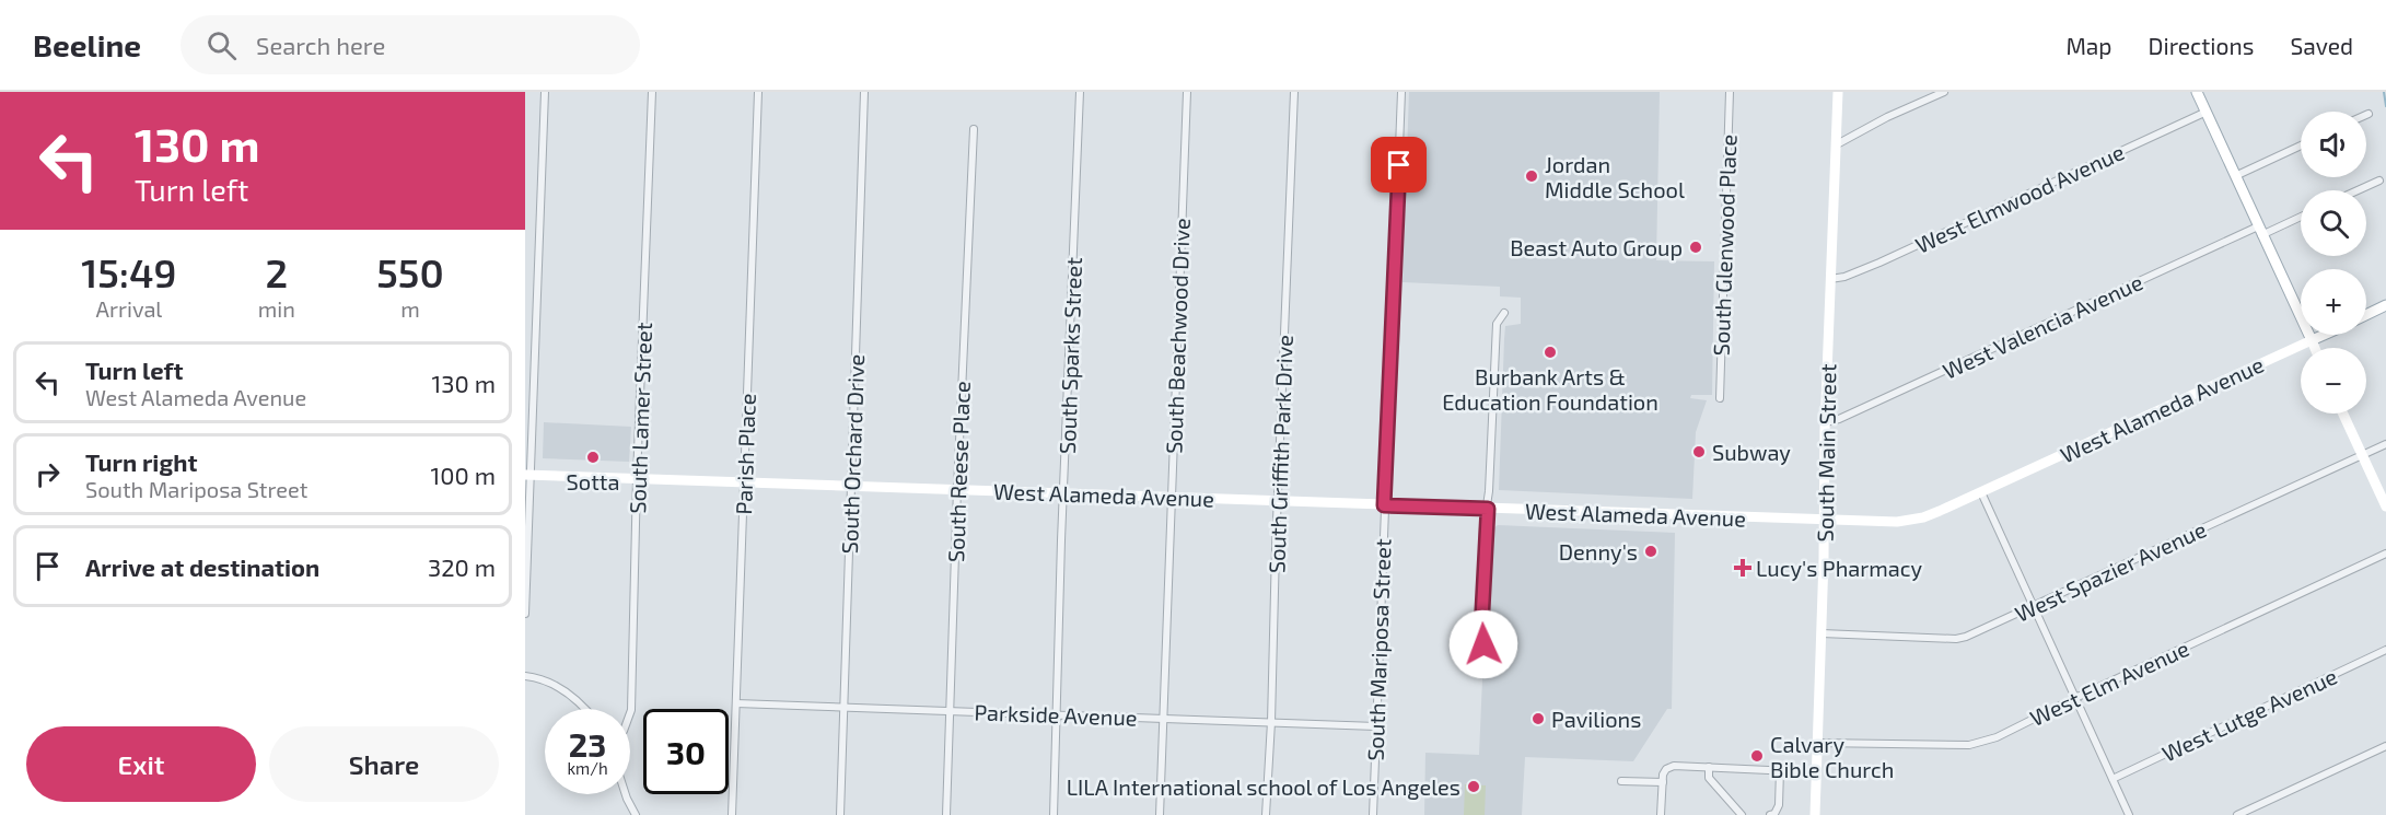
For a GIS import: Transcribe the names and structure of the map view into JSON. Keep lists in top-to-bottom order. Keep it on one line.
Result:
{"streets":{"main road":["West Alameda Avenue","South Main Street"],"street":["West Elmwood Avenue","South Glenwood Place","West Valencia Avenue","South Beachwood Drive","South Sparks Street","South Lamer Street","Parish Place","South Orchard Drive","South Griffith Park Drive","South Reese Place","West Spazier Avenue","South Mariposa Street","West Elm Avenue","Parkside Avenue","West Lutge Avenue"]},"crossings":[["West Elmwood Avenue","South Main Street"],["West Valencia Avenue","South Main Street"],["South Beachwood Drive","West Alameda Avenue"],["South Beachwood Drive","Parkside Avenue"],["South Sparks Street","West Alameda Avenue"],["South Sparks Street","Parkside Avenue"],["West Alameda Avenue","South Lamer Street"],["West Alameda Avenue","South Main Street"],["West Alameda Avenue","Parish Place"],["West Alameda Avenue","South Orchard Drive"],["West Alameda Avenue","South Griffith Park Drive"],["West Alameda Avenue","South Reese Place"],["West Alameda Avenue","South Mariposa Street"],["South Main Street","West Spazier Avenue"],["South Main Street","West Elm Avenue"],["Parish Place","Parkside Avenue"],["South Orchard Drive","Parkside Avenue"],["South Griffith Park Drive","Parkside Avenue"],["South Reese Place","Parkside Avenue"],["South Mariposa Street","Parkside Avenue"]],"places":{"other":["Jordan Middle School","Beast Auto Group","Burbank Arts & Education Foundation","Subway","Sotta","Denny's","Pavilions","Calvary Bible Church","LILA International school of Los Angeles"],"health":["Lucy's Pharmacy"]},"page":{"header":"Beeline","search":"Search here","nav":["Map","Directions","Saved"],"turn":["130 m","Turn left"],"map_buttons":["+","−"],"eta":["15:49","Arrival","2","min","550","m"],"list":[{"name":"Turn left","note":"West Alameda Avenue","value":"130 m"},{"name":"Turn right","note":"South Mariposa Street","value":"100 m"},{"name":"Arrive at destination","value":"320 m"}],"speed":"23 km/h","limit":"30","buttons":["Exit","Share"]}}
